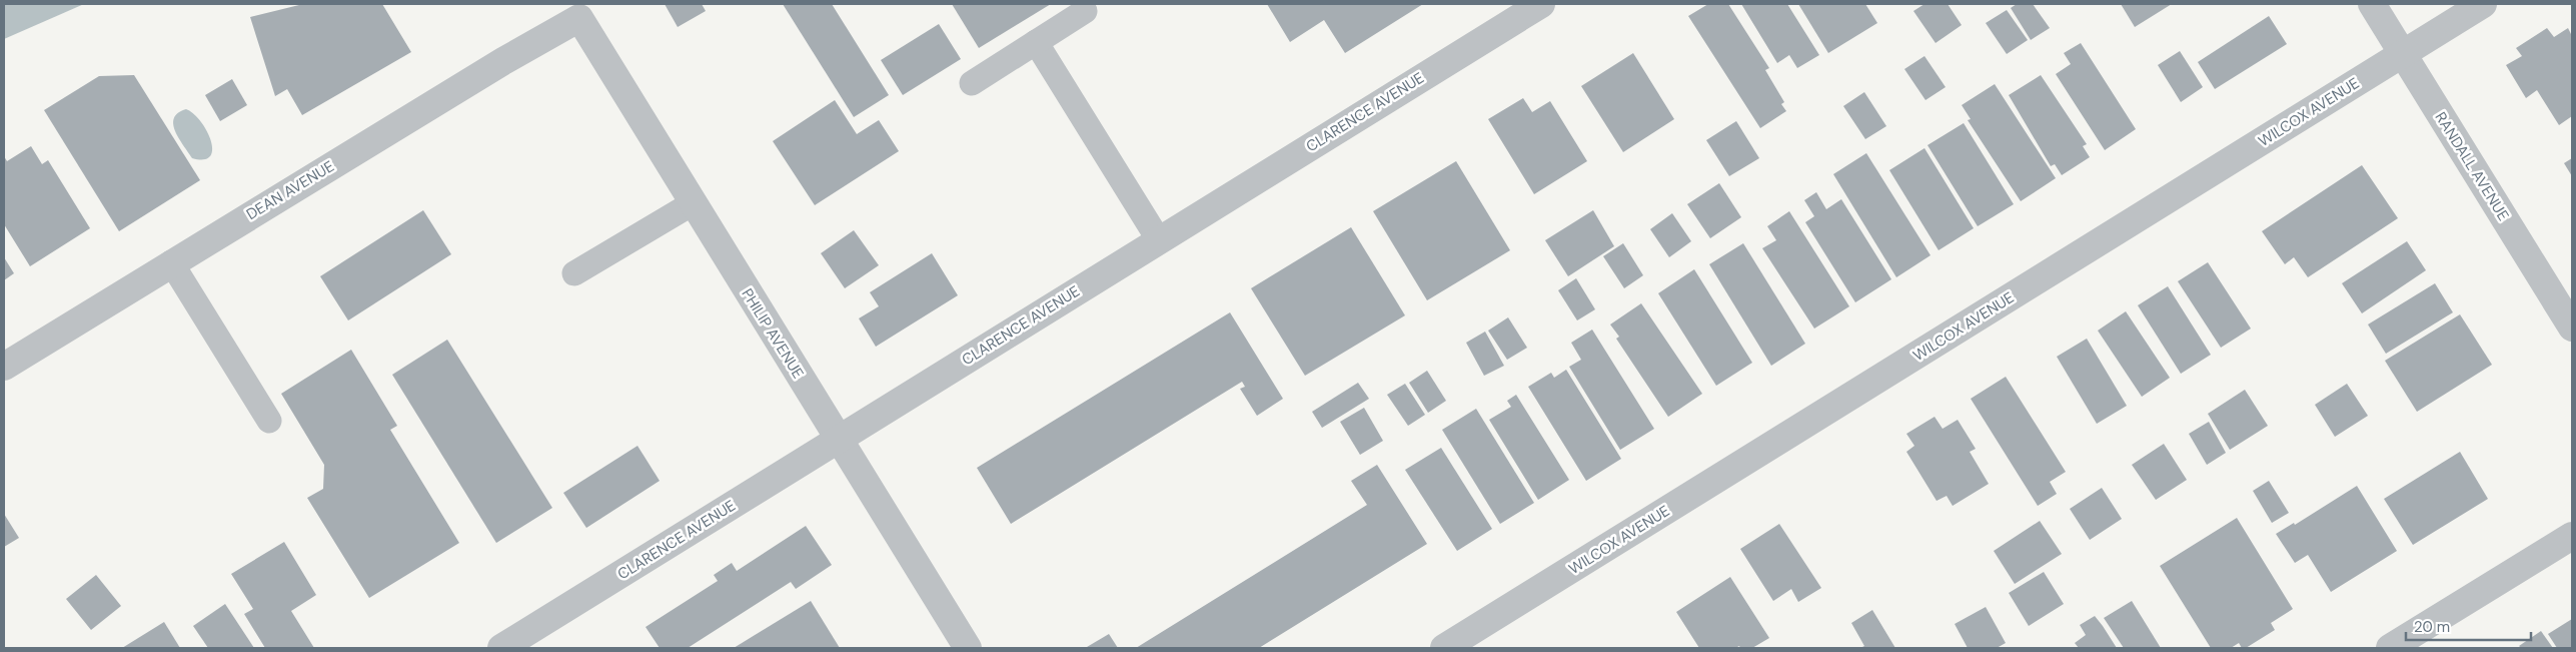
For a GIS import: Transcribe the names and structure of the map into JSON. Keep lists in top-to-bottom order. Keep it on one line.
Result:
{"streets":{"street":["CLARENCE AVENUE","WILCOX AVENUE","RANDALL AVENUE","DEAN AVENUE","PHILIP AVENUE"]},"crossings":[["CLARENCE AVENUE","PHILIP AVENUE"],["WILCOX AVENUE","RANDALL AVENUE"],["DEAN AVENUE","PHILIP AVENUE"]],"scale_bar":"20 m"}
